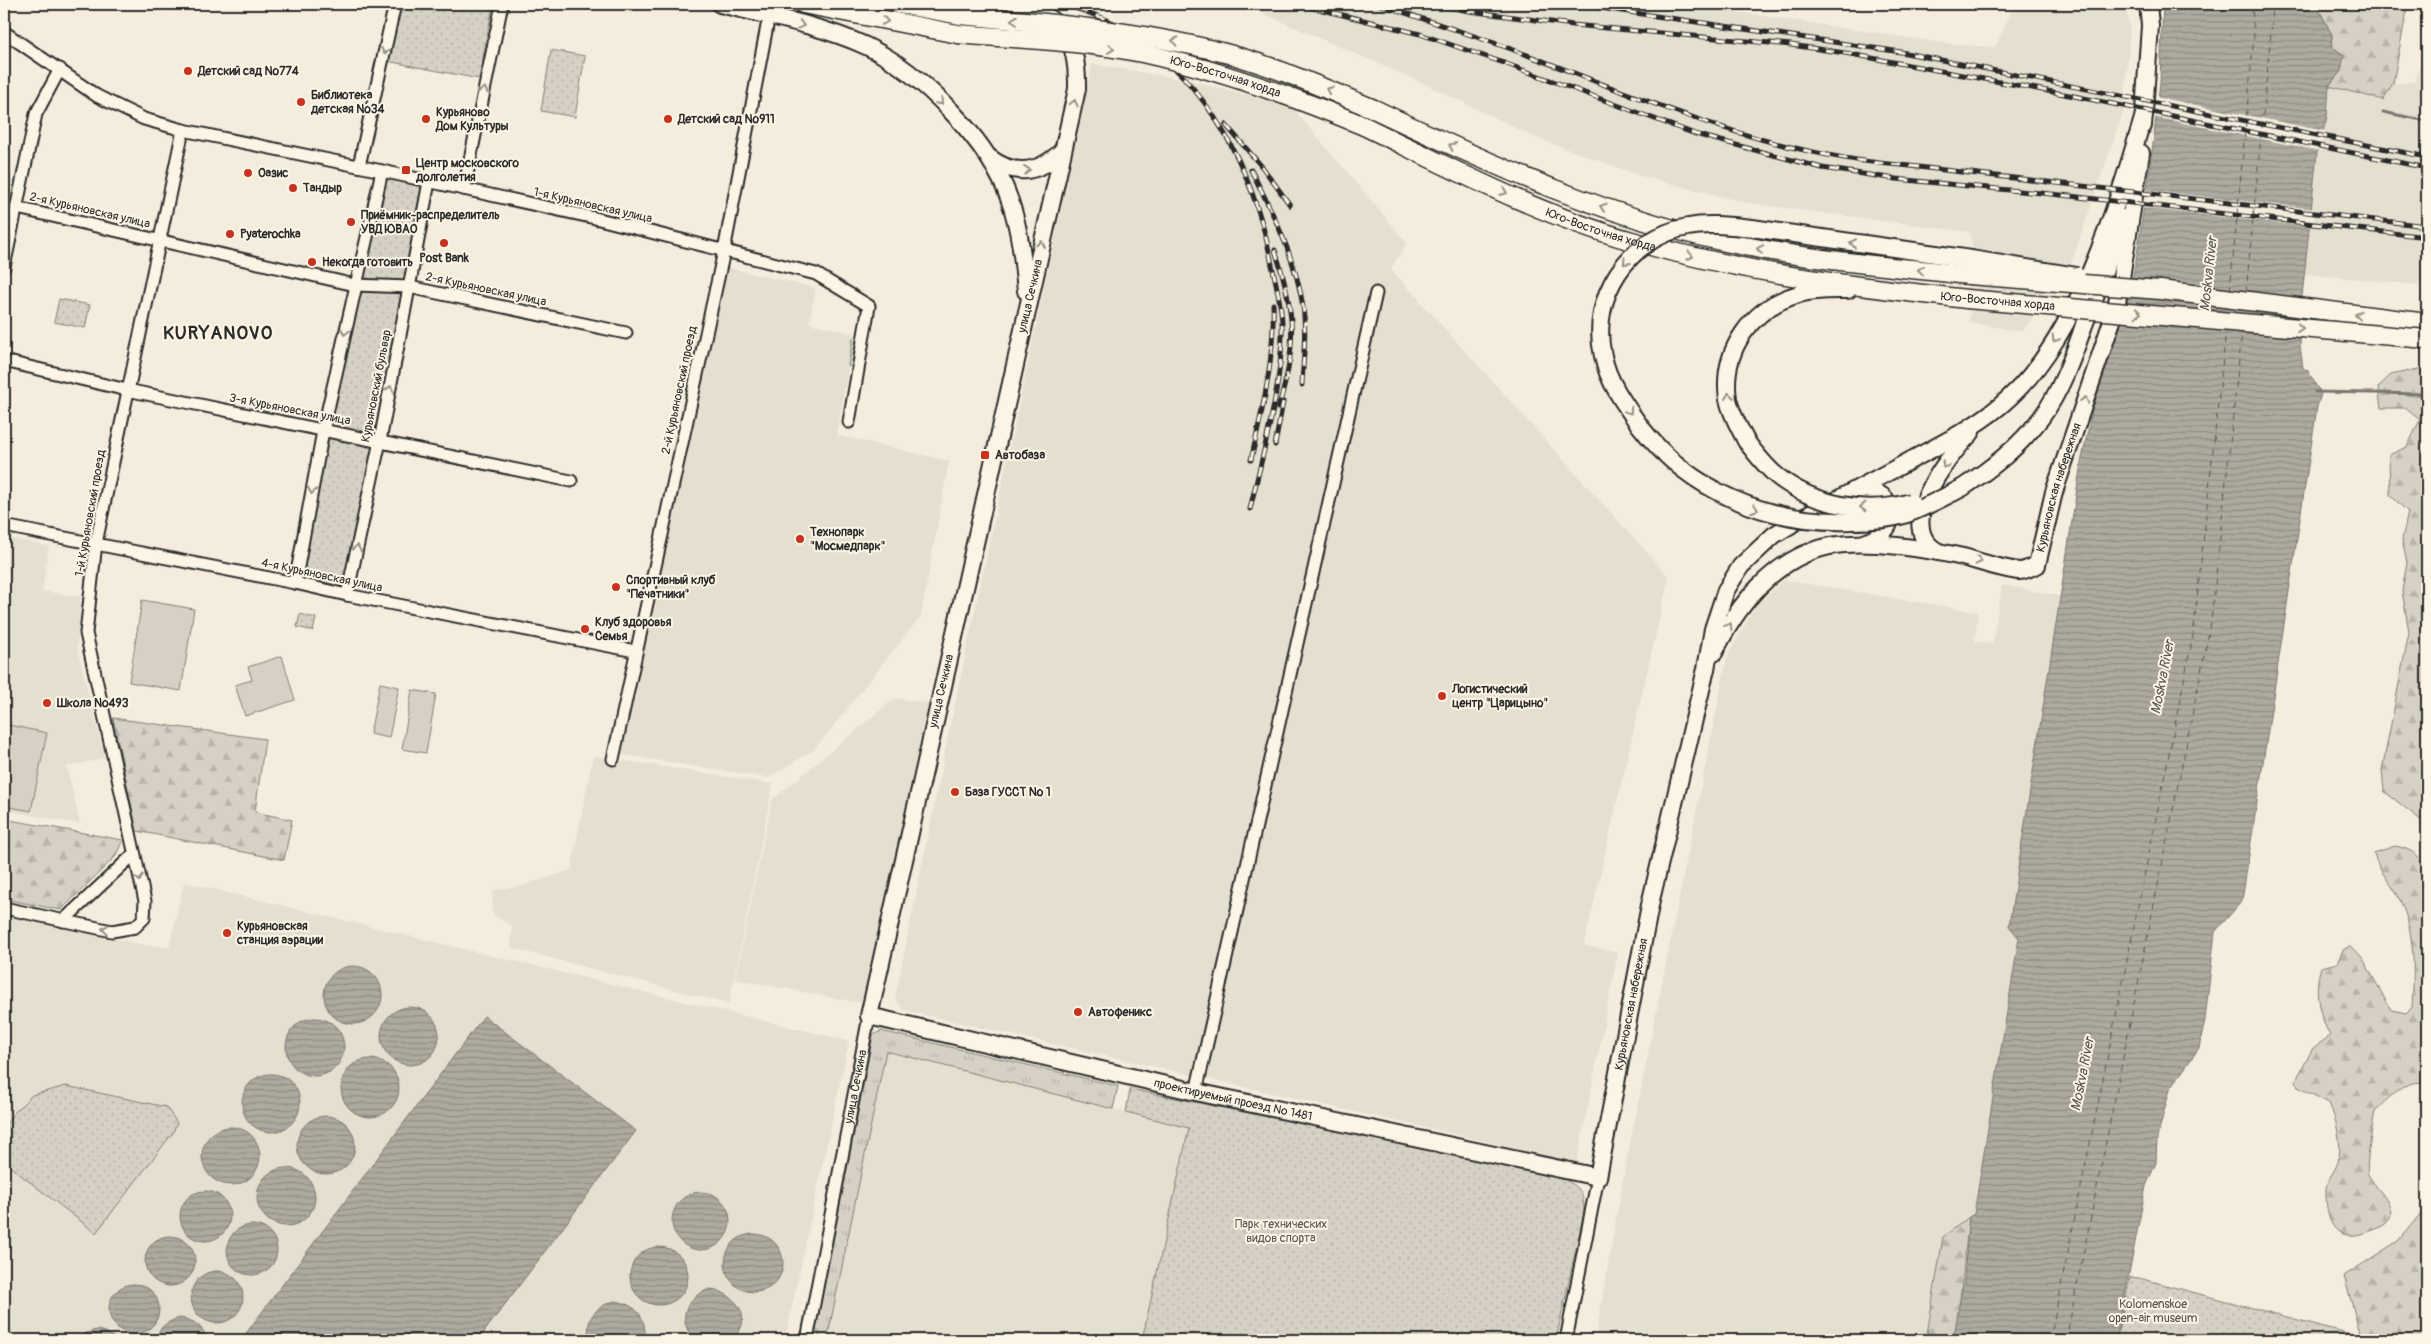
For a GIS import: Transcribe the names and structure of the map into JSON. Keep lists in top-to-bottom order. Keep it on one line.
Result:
{"streets":{"main road":["Юго-Восточная хорда"],"street":["1-я Курьяновская улица","2-я Курьяновская улица","улица Сечкина","Курьяновский бульвар","2-й Курьяновский проезд","3-я Курьяновская улица","Курьяновская набережная","1-й Курьяновский проезд","4-я Курьяновская улица","проектируемый проезд № 1481"]},"crossings":[["1-я Курьяновская улица","Курьяновский бульвар"],["1-я Курьяновская улица","2-й Курьяновский проезд"],["1-я Курьяновская улица","1-й Курьяновский проезд"],["2-я Курьяновская улица","Курьяновский бульвар"],["2-я Курьяновская улица","1-й Курьяновский проезд"],["улица Сечкина","проектируемый проезд № 1481"],["Курьяновский бульвар","3-я Курьяновская улица"],["Курьяновский бульвар","4-я Курьяновская улица"],["2-й Курьяновский проезд","4-я Курьяновская улица"],["3-я Курьяновская улица","1-й Курьяновский проезд"],["Курьяновская набережная","проектируемый проезд № 1481"],["1-й Курьяновский проезд","4-я Курьяновская улица"]],"districts":["KURYANOVO"],"water":["Moskva River"],"parks":["Парк технических видов спорта","Kolomenskoe open-air museum"],"places":{"other":["Детский сад №774","Библиотека детская №34","Курьяново Дом Культуры","Детский сад №911","Оазис","Тандыр","Приёмник-распределитель УВД ЮВАО","Pyaterochka","Post Bank","Некогда готовить","Технопарк \"Мосмедпарк\"","Спортивный клуб \"Печатники\"","Клуб здоровья Семья","Логистический центр \"Царицыно\"","Школа №493","База ГУССТ № 1","Курьяновская станция аэрации","Автофеникс"],"transit":["Центр московского долголетия","Автобаза"]}}
